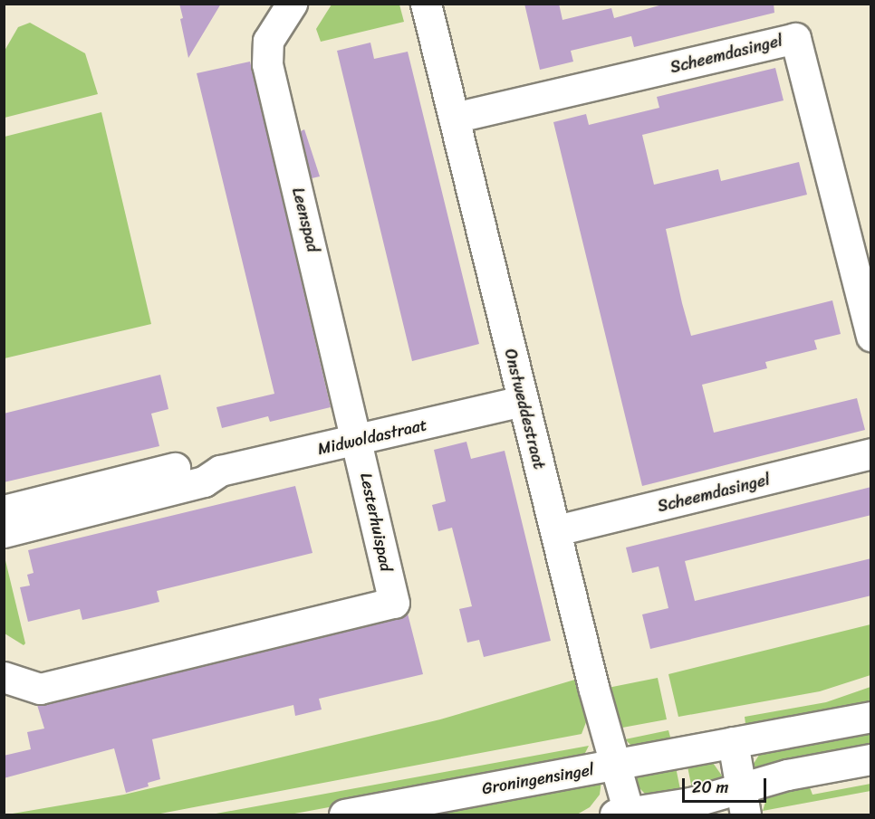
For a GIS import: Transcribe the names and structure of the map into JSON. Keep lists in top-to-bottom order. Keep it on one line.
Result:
{"streets":{"street":["Scheemdasingel","Leenspad","Onstweddestraat","Midwoldastraat","Lesterhuispad","Groningensingel"]},"crossings":[["Scheemdasingel","Onstweddestraat"],["Leenspad","Midwoldastraat"],["Leenspad","Lesterhuispad"],["Onstweddestraat","Midwoldastraat"],["Onstweddestraat","Groningensingel"],["Midwoldastraat","Lesterhuispad"]],"scale_bar":"20 m"}
